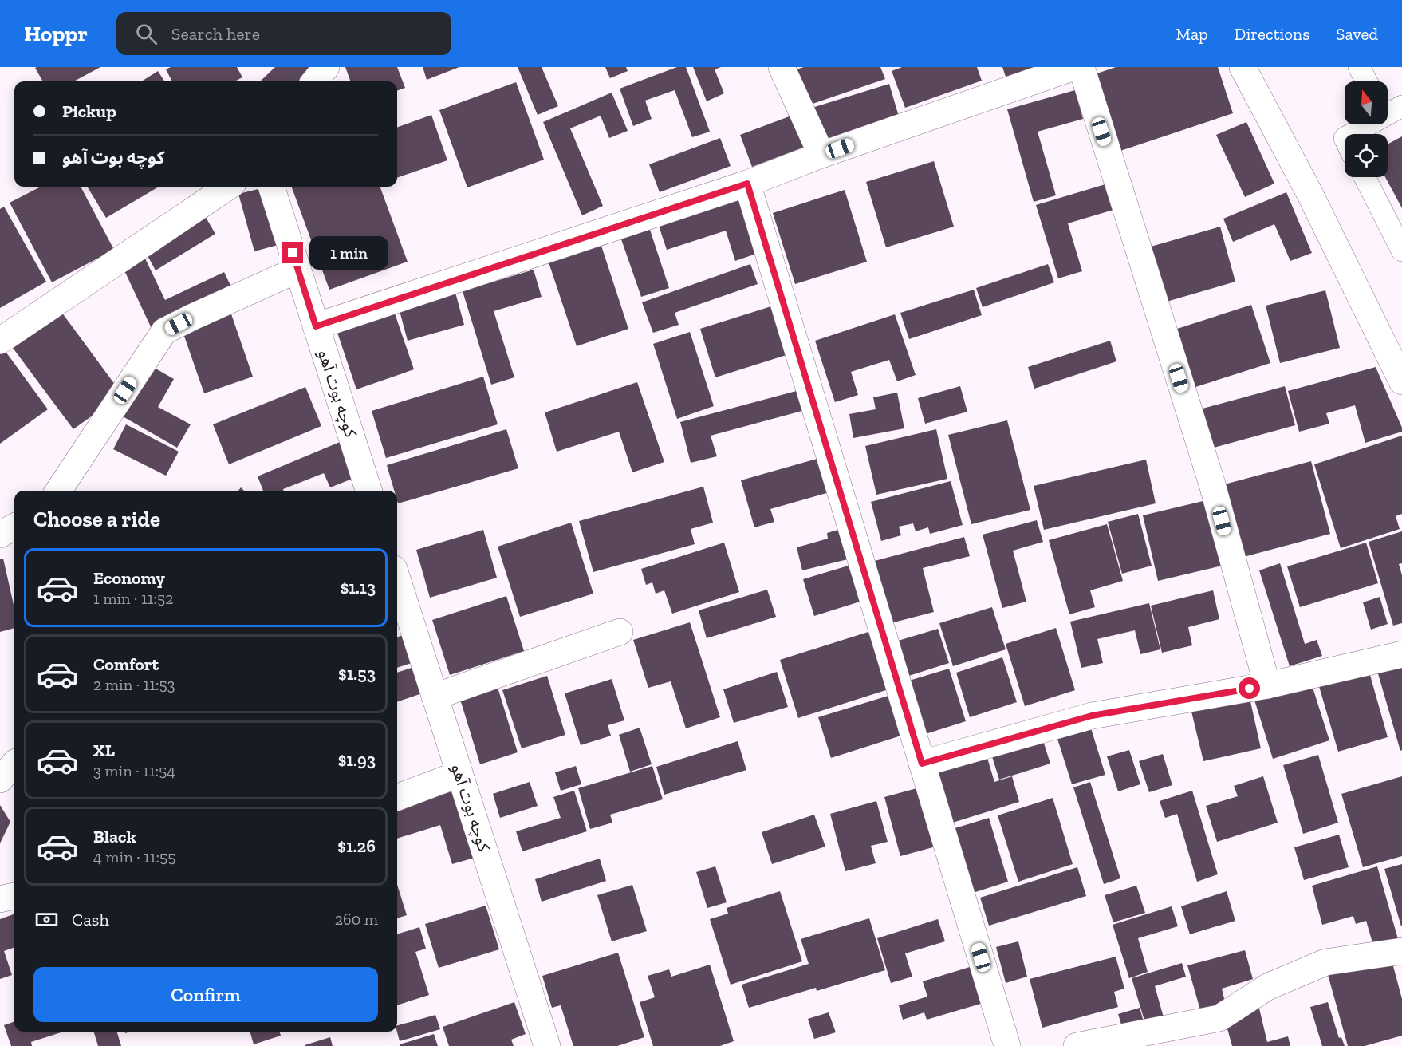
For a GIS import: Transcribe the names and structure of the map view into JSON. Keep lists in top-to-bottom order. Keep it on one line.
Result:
{"streets":{"street":["کوچه بوت آهو"]},"north":"top","page":{"header":"Hoppr","search":"Search here","nav":["Map","Directions","Saved"],"banner":["Pickup","کوچه بوت آهو"],"bubble":"1 min","heading":"Choose a ride","list":[{"name":"Economy","note":"1 min · 11:52","value":"$1.13"},{"name":"Comfort","note":"2 min · 11:53","value":"$1.53"},{"name":"XL","note":"3 min · 11:54","value":"$1.93"},{"name":"Black","note":"4 min · 11:55","value":"$1.26"}],"pay":["Cash","260 m"],"buttons":"Confirm"}}
